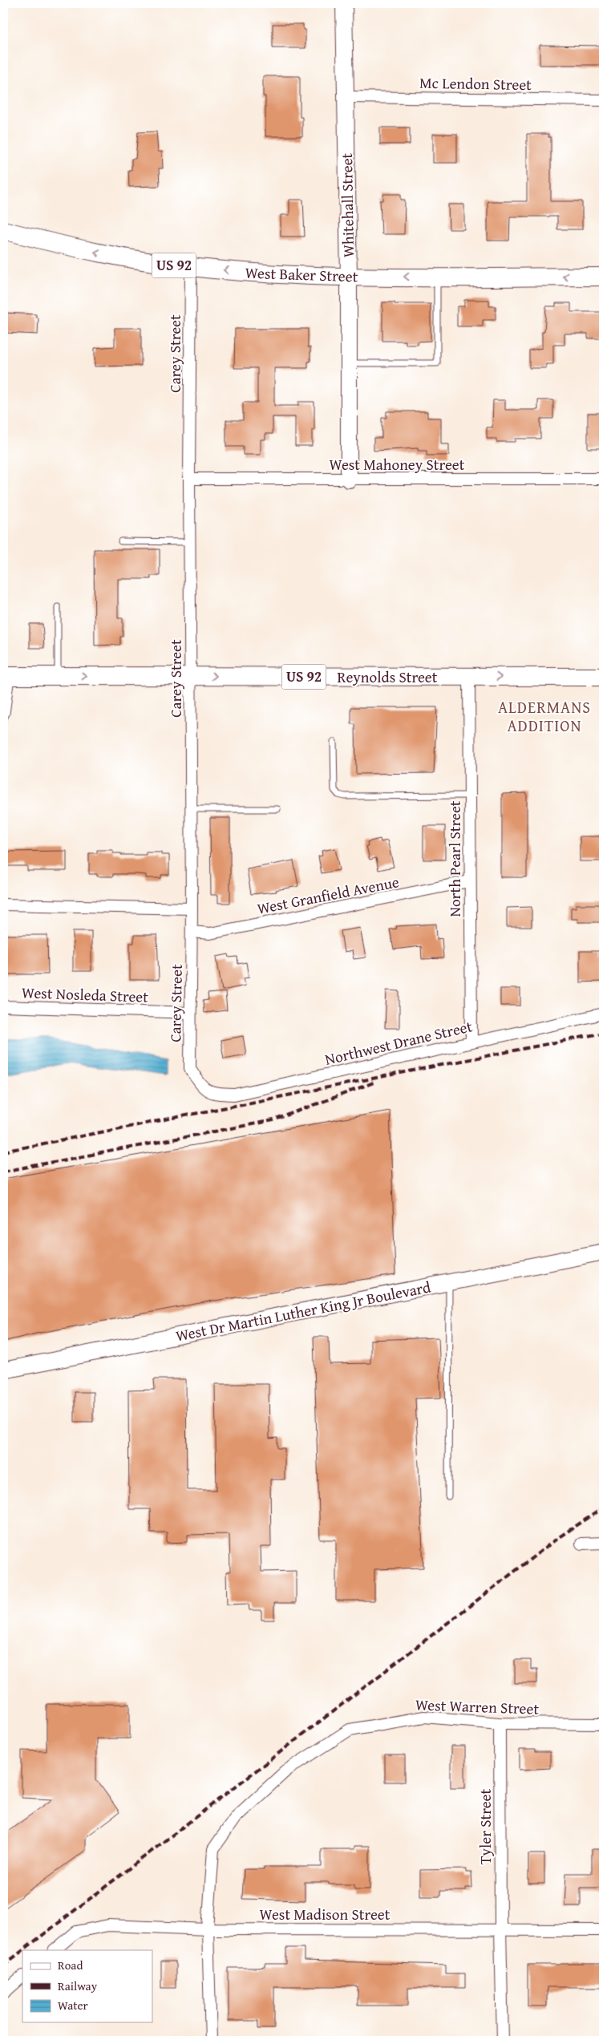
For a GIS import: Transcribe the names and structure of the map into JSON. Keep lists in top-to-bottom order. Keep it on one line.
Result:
{"streets":{"main road":["US 92","West Baker Street","Reynolds Street"],"street":["Mc Lendon Street","Whitehall Street","Carey Street","West Mahoney Street","North Pearl Street","West Granfield Avenue","West Nosleda Street","Northwest Drane Street","West Dr Martin Luther King Jr Boulevard","West Warren Street","Tyler Street","West Madison Street"]},"crossings":[["Mc Lendon Street","Whitehall Street"],["Whitehall Street","West Baker Street"],["Whitehall Street","West Mahoney Street"],["West Baker Street","Carey Street"],["Carey Street","West Mahoney Street"],["Carey Street","Reynolds Street"],["Carey Street","West Granfield Avenue"],["Carey Street","West Nosleda Street"],["Carey Street","Northwest Drane Street"],["Reynolds Street","North Pearl Street"],["North Pearl Street","West Granfield Avenue"],["North Pearl Street","Northwest Drane Street"],["West Warren Street","Tyler Street"],["West Warren Street","West Madison Street"],["Tyler Street","West Madison Street"]],"one_way":["West Baker Street","Reynolds Street"],"districts":["ALDERMANS ADDITION"],"legend":["Road","Railway","Water"]}
